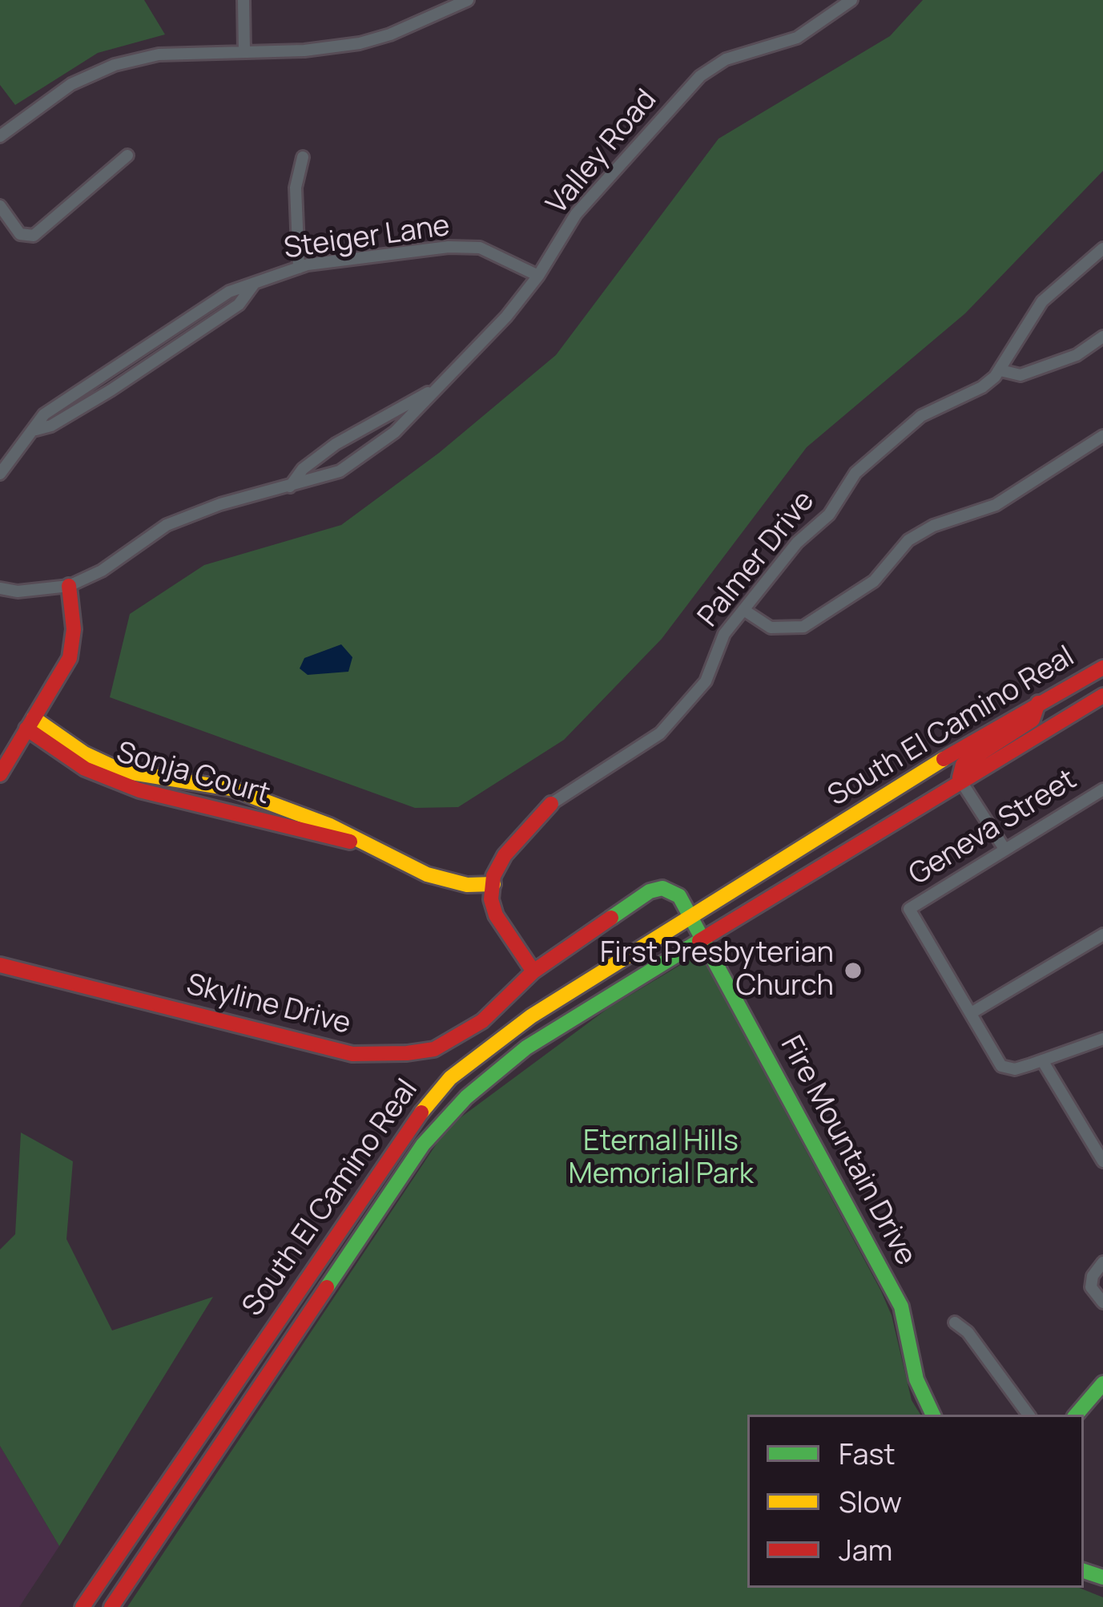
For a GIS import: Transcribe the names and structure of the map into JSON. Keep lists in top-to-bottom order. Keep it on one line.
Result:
{"streets":{"main road":["Palmer Drive","South El Camino Real","Sonja Court","Skyline Drive","Fire Mountain Drive"],"street":["Valley Road","Steiger Lane","Geneva Street"]},"crossings":[["Valley Road","Steiger Lane"],["Palmer Drive","Sonja Court"],["South El Camino Real","Skyline Drive"],["South El Camino Real","Fire Mountain Drive"],["Skyline Drive","Fire Mountain Drive"]],"parks":["Eternal Hills Memorial Park"],"places":["First Presbyterian Church"],"legend":["Fast","Slow","Jam"]}
